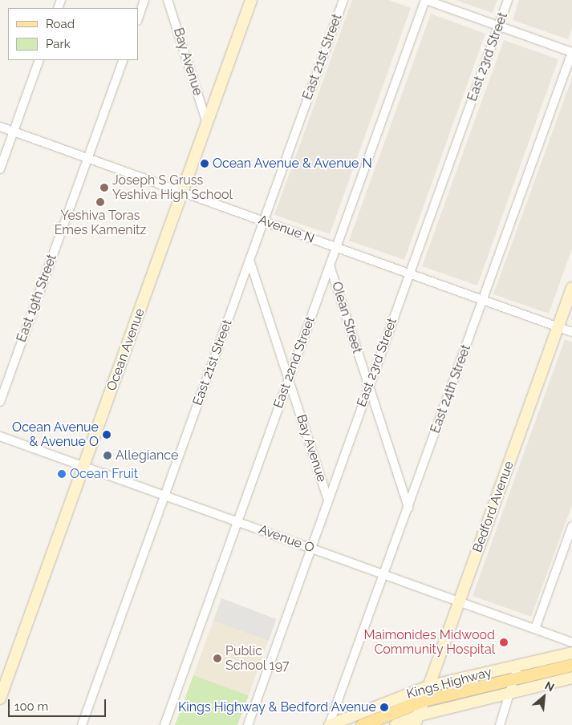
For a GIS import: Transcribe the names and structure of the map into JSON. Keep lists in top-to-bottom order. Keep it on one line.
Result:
{"streets":{"main road":["Ocean Avenue","Bedford Avenue","Kings Highway"],"street":["East 21st Street","East 23rd Street","Bay Avenue","Avenue N","East 19th Street","Olean Street","East 22nd Street","East 24th Street","Avenue O"]},"crossings":[["East 21st Street","Bay Avenue"],["East 21st Street","Avenue N"],["East 21st Street","Avenue O"],["East 23rd Street","Bay Avenue"],["East 23rd Street","Avenue N"],["East 23rd Street","Olean Street"],["East 23rd Street","Avenue O"],["Bay Avenue","Ocean Avenue"],["Bay Avenue","East 22nd Street"],["Avenue N","East 19th Street"],["Avenue N","Ocean Avenue"],["Avenue N","East 22nd Street"],["Avenue N","East 24th Street"],["Avenue N","Bedford Avenue"],["Olean Street","East 22nd Street"],["Olean Street","East 24th Street"],["Ocean Avenue","Avenue O"],["East 22nd Street","Avenue O"],["East 24th Street","Avenue O"],["East 24th Street","Kings Highway"],["Bedford Avenue","Avenue O"],["Bedford Avenue","Kings Highway"]],"places":["Ocean Avenue & Avenue N","Joseph S Gruss Yeshiva High School","Yeshiva Toras Emes Kamenitz","Ocean Avenue & Avenue O","Allegiance","Ocean Fruit","Maimonides Midwood Community Hospital","Public School 197","Kings Highway & Bedford Avenue"],"legend":["Road","Park"],"scale_bar":"100 m","north":"top right"}
